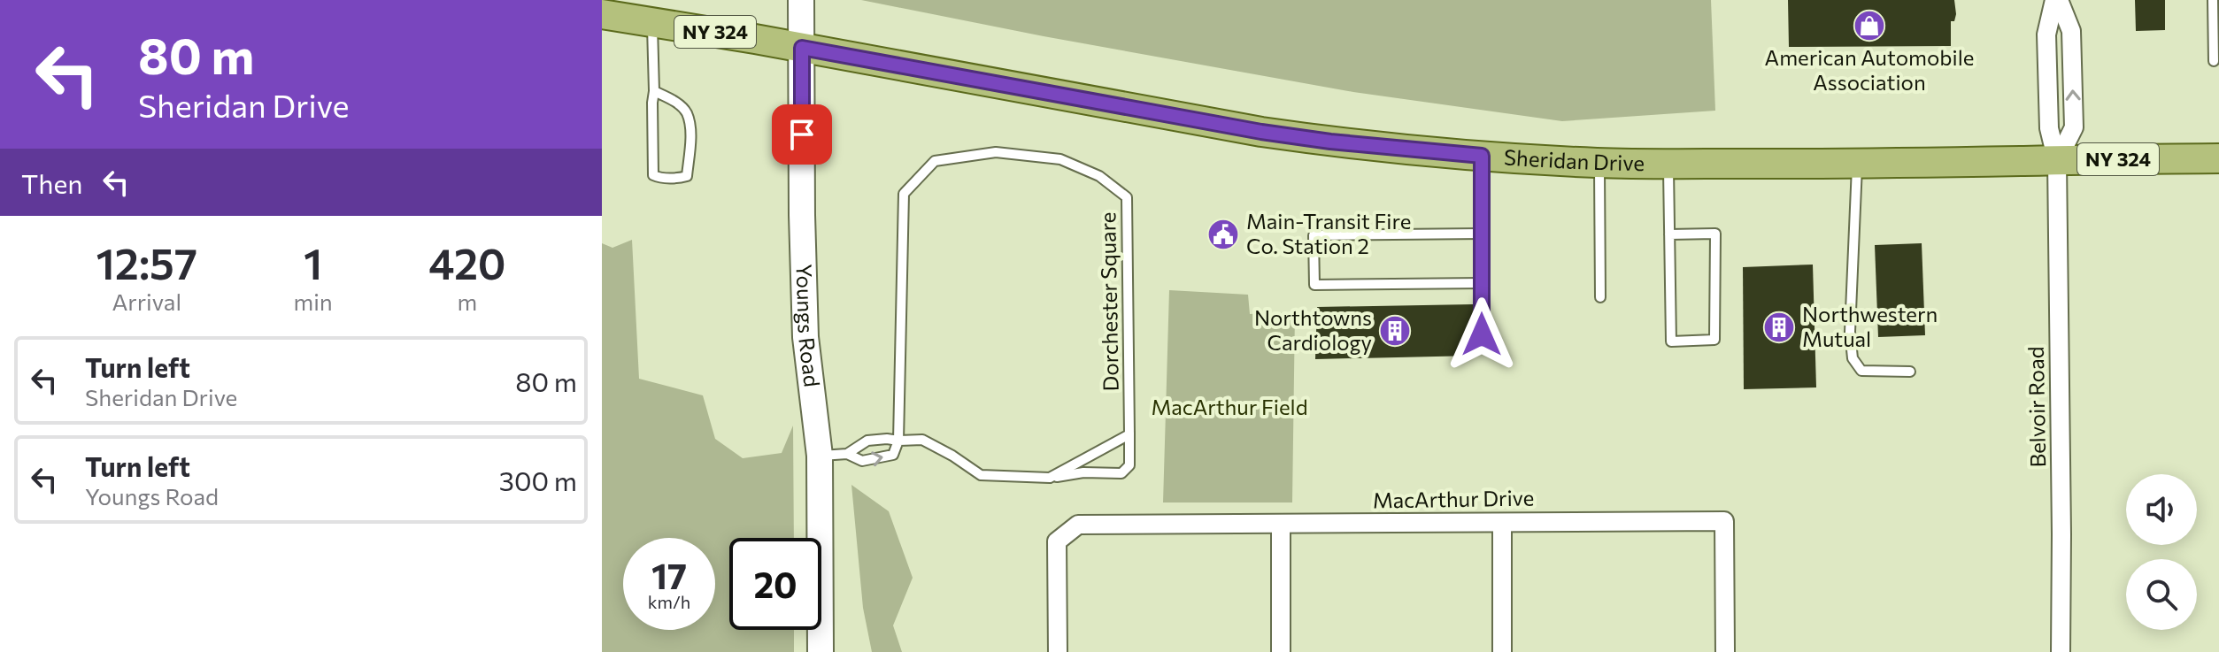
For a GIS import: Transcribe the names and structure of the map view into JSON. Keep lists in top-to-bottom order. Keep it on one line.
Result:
{"streets":{"main road":["NY 324","Sheridan Drive"],"street":["Youngs Road","Belvoir Road","MacArthur Drive"],"lane":["Dorchester Square"]},"crossings":[["Sheridan Drive","Youngs Road"],["Sheridan Drive","Belvoir Road"],["Dorchester Square","Youngs Road"]],"parks":["MacArthur Field"],"places":{"shop":["American Automobile Association"],"public building":["Main-Transit Fire Co. Station 2"],"building":["Northwestern Mutual","Northtowns Cardiology"]},"page":{"turn":["80 m","Sheridan Drive"],"then":"Then","eta":["12:57","Arrival","1","min","420","m"],"list":[{"name":"Turn left","note":"Sheridan Drive","value":"80 m"},{"name":"Turn left","note":"Youngs Road","value":"300 m"}],"speed":"17 km/h","limit":"20"}}
